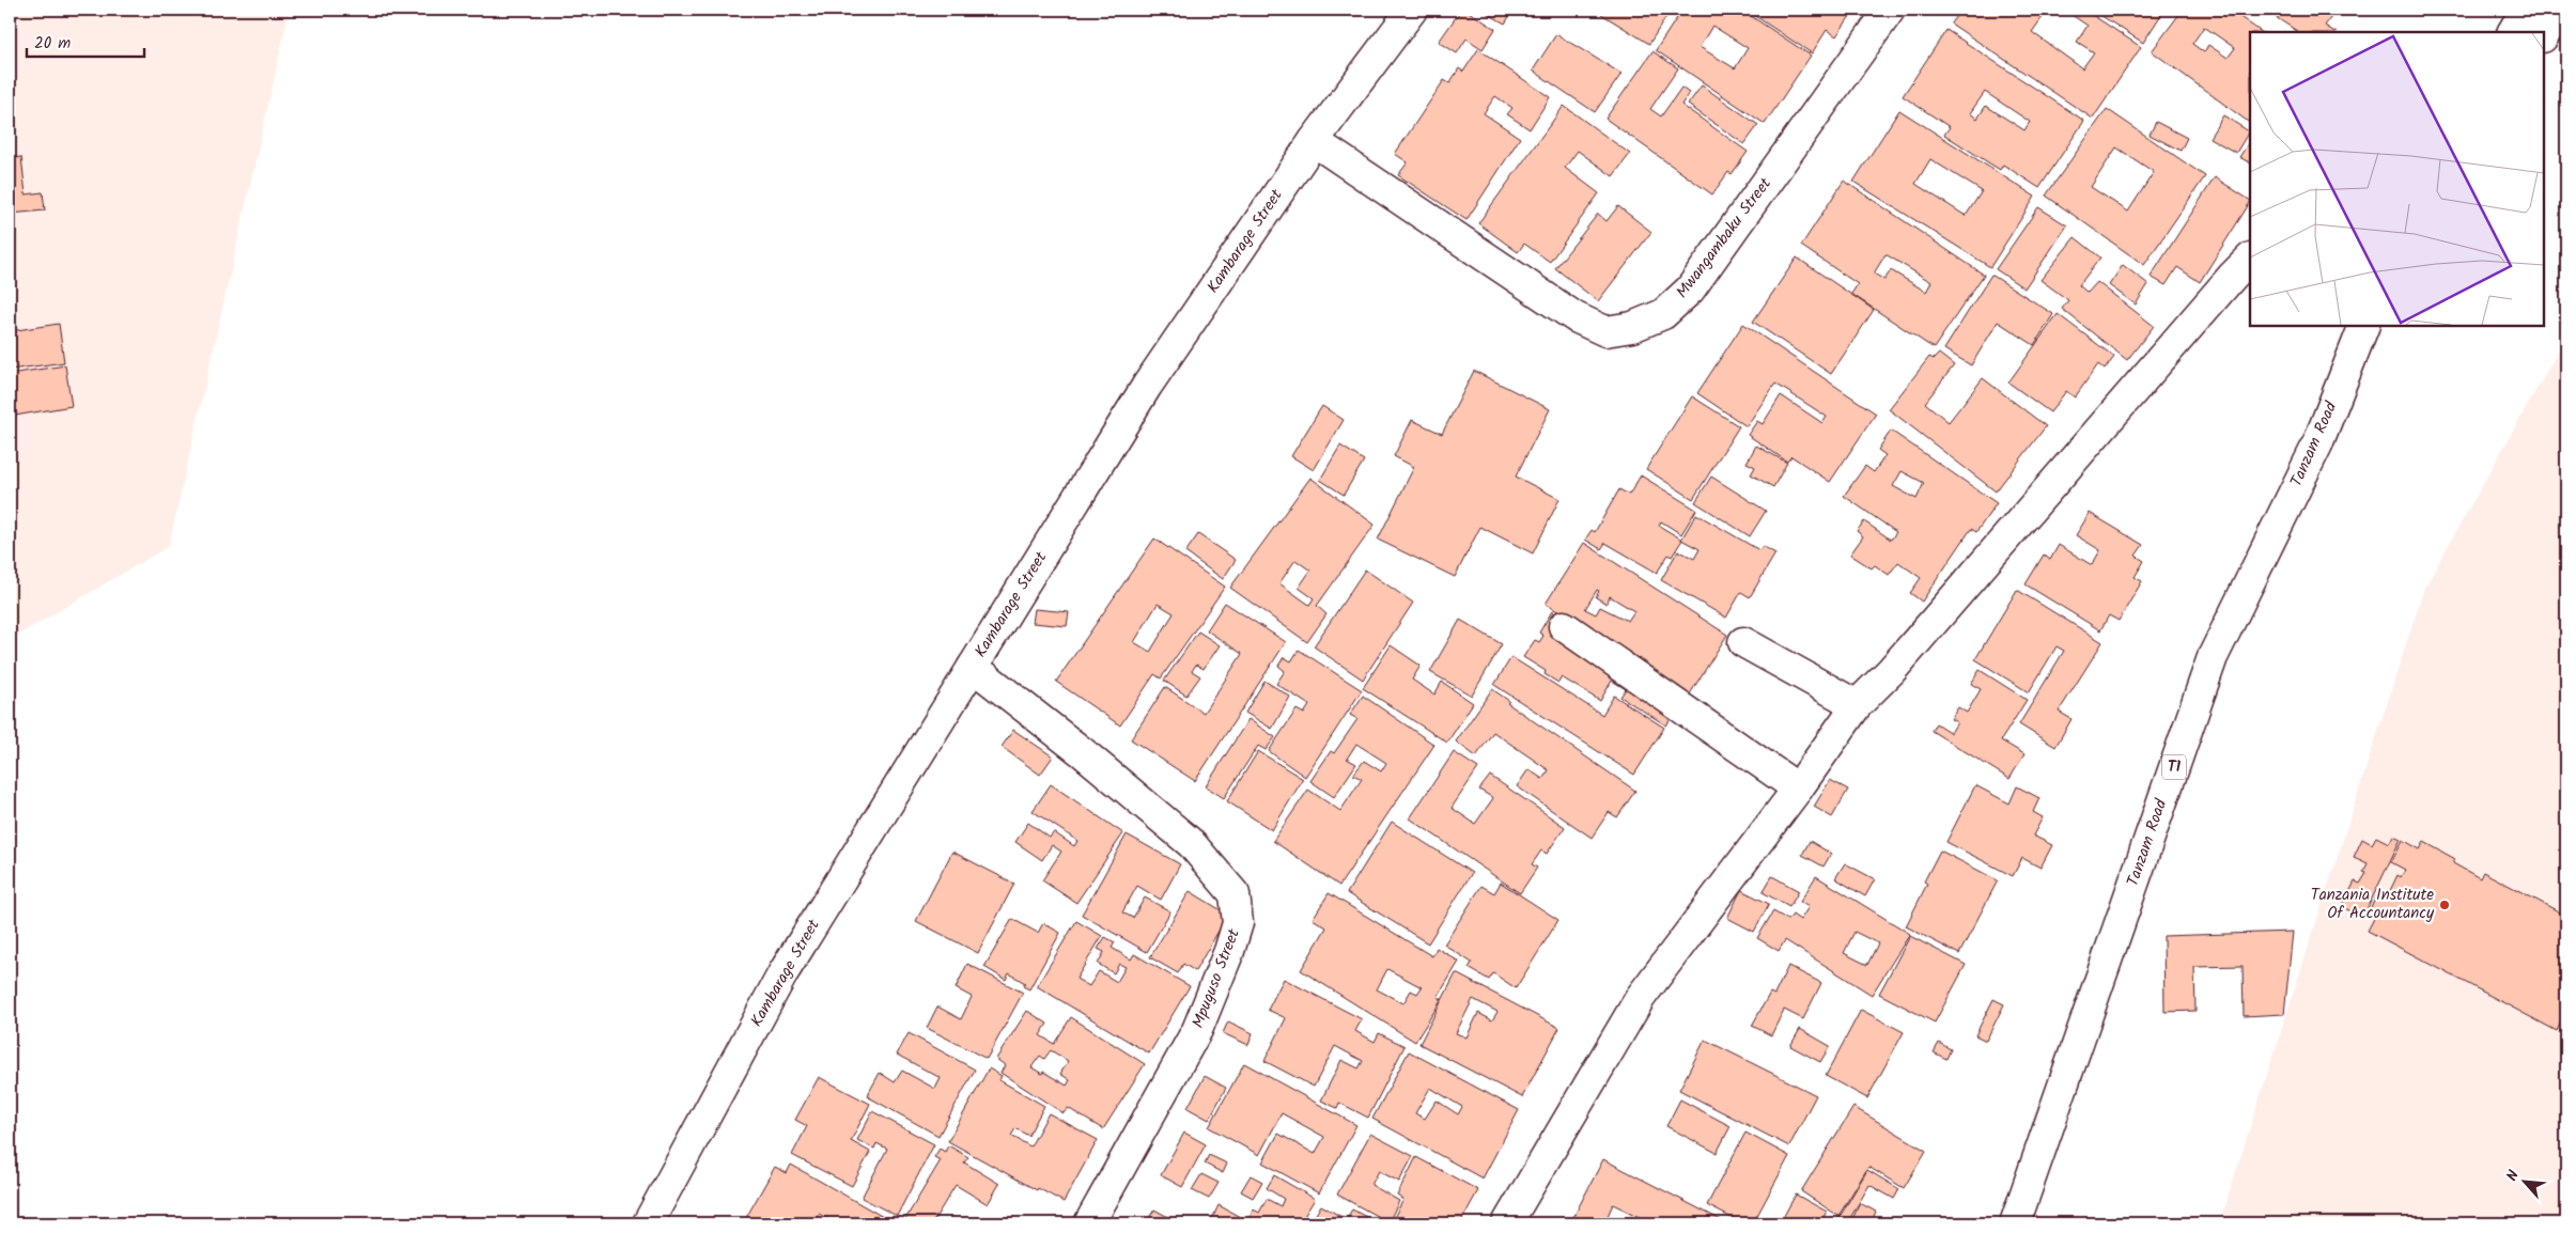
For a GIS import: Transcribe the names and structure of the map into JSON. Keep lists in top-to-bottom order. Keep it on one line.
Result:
{"streets":{"main road":["Mwangambaku Street","Kambarage Street","Tanzam Road","T1","Mpuguso Street"]},"crossings":[["Mwangambaku Street","Kambarage Street"],["Kambarage Street","Mpuguso Street"]],"places":["Tanzania Institute Of Accountancy"],"scale_bar":"20 m","north":"top left"}
